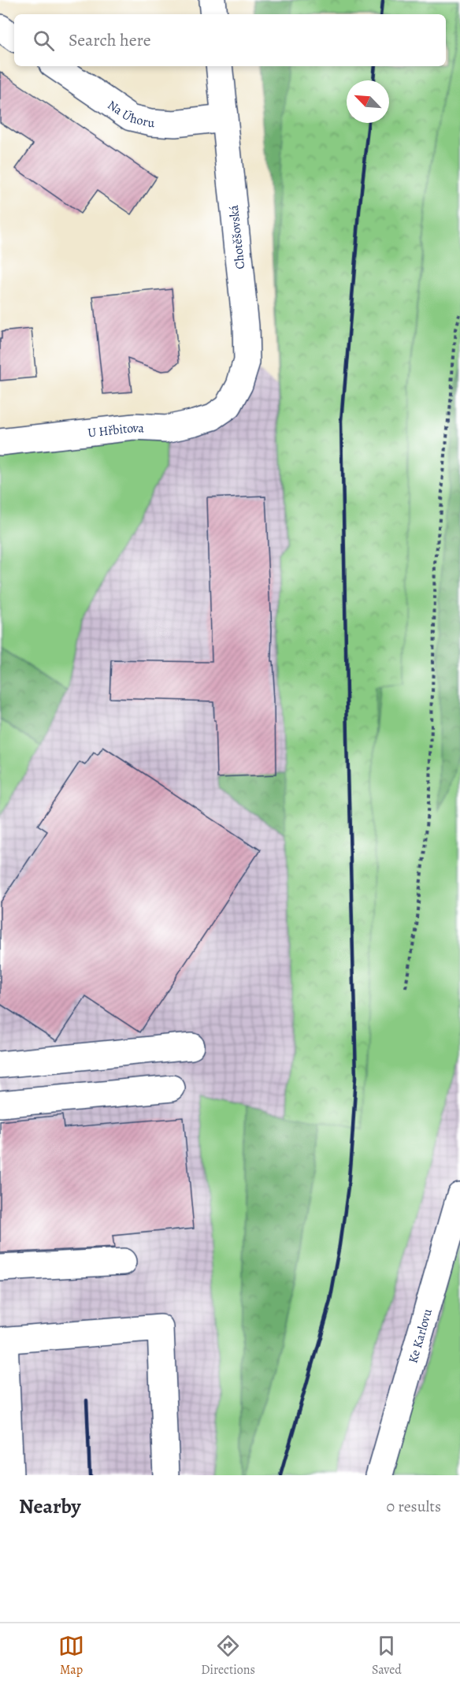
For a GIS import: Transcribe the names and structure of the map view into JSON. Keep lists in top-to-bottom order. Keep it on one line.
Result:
{"streets":{"street":["Na Úhoru","Chotěšovská","U Hřbitova","Ke Karlovu"]},"crossings":[["Na Úhoru","Chotěšovská"],["Chotěšovská","U Hřbitova"]],"north":"top left","page":{"search":"Search here","heading":["Nearby","0 results"],"nav":["Map","Directions","Saved"]}}
